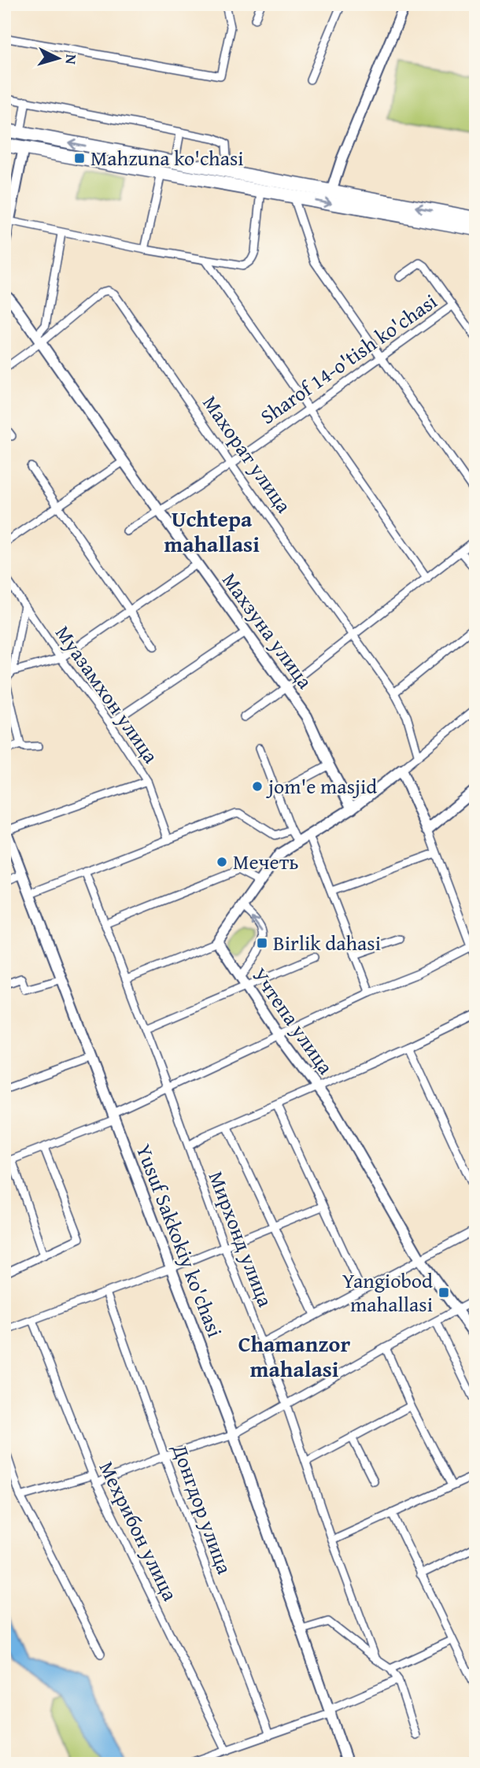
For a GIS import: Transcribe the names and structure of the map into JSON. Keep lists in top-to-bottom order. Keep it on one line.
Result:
{"streets":{"street":["Sharof 14-o'tish ko'chasi","Махорат улица","Махзуна улица","Муазамхон улица","Учтепа улица","Мирхонд улица","Yusuf Sakkokiy ko'chasi","Донгдор улица","Мехрибон улица"]},"crossings":[["Sharof 14-o'tish ko'chasi","Махорат улица"],["Sharof 14-o'tish ko'chasi","Махзуна улица"],["Махорат улица","Махзуна улица"]],"districts":["Uchtepa mahallasi","Chamanzor mahalasi"],"places":{"transit":["Mahzuna ko'chasi","Birlik dahasi","Yangiobod mahallasi"],"other":["jom'e masjid","Мечеть"]},"north":"right"}
